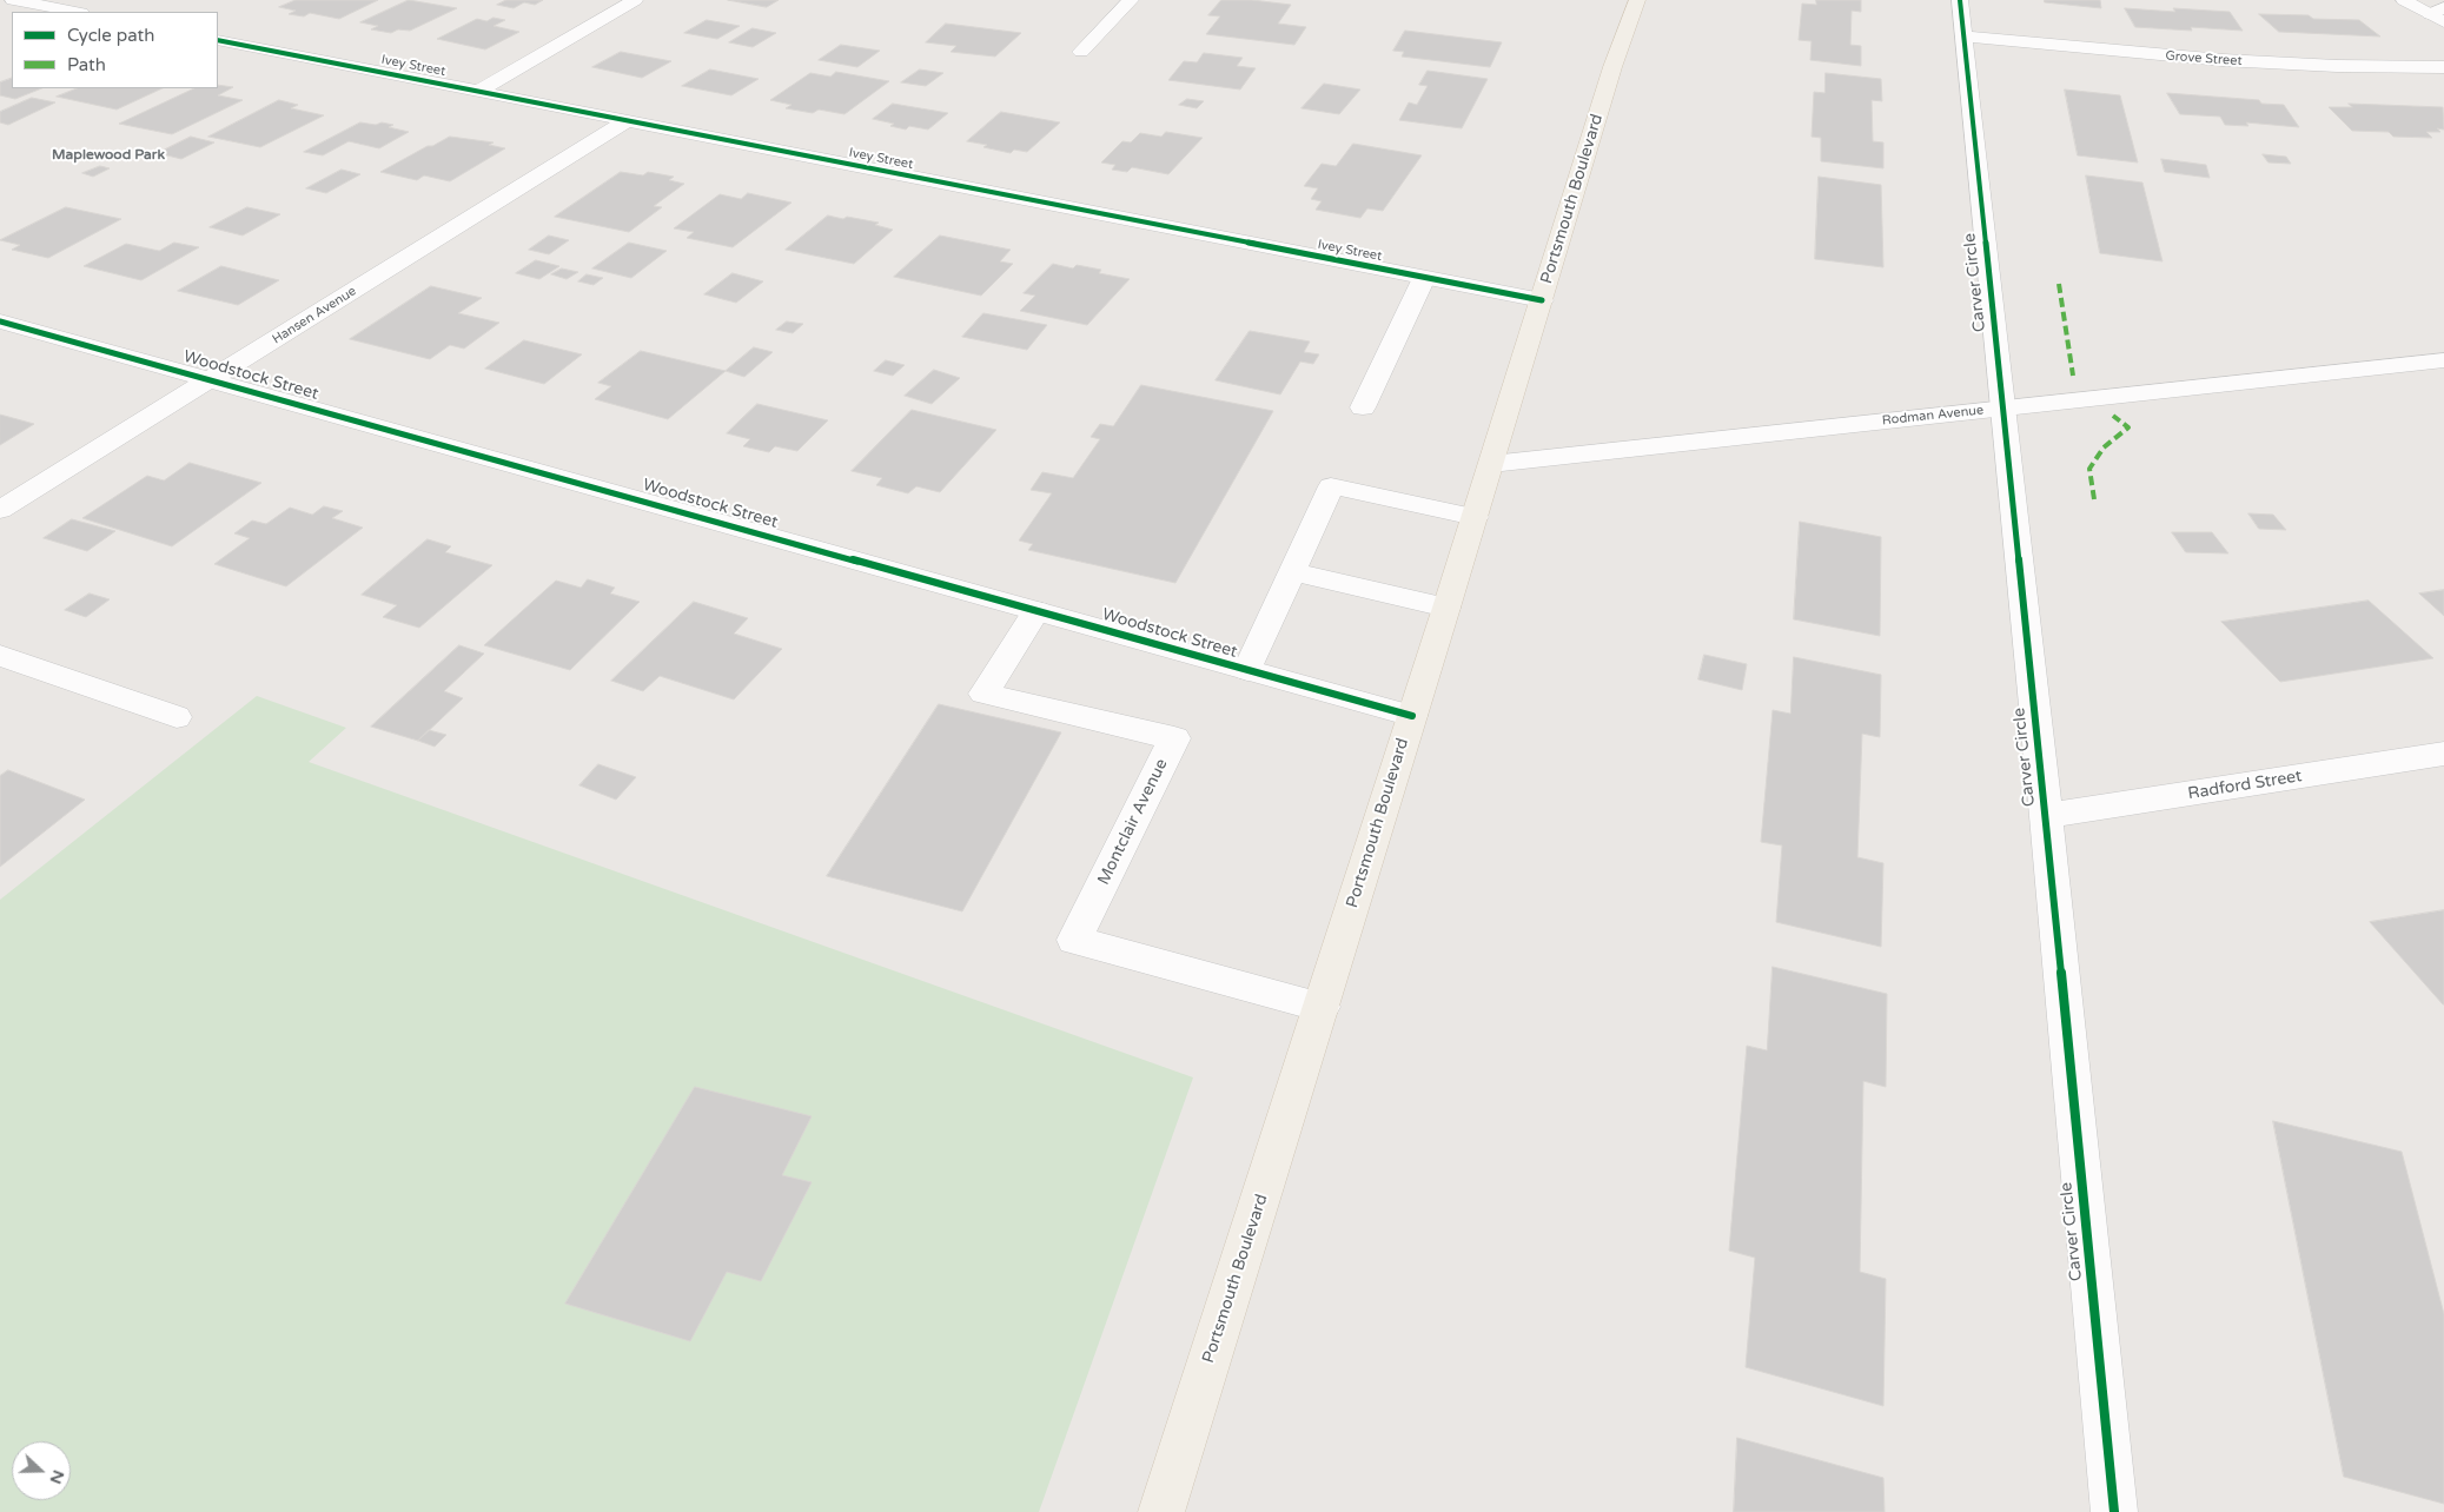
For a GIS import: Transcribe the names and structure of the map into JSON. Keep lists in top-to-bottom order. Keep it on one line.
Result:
{"streets":{"main road":["Portsmouth Boulevard"],"street":["Grove Street","Ivey Street","Carver Circle","Hansen Avenue","Woodstock Street","Rodman Avenue","Radford Street","Montclair Avenue"]},"crossings":[["Grove Street","Carver Circle"],["Ivey Street","Portsmouth Boulevard"],["Ivey Street","Hansen Avenue"],["Portsmouth Boulevard","Woodstock Street"],["Portsmouth Boulevard","Rodman Avenue"],["Portsmouth Boulevard","Montclair Avenue"],["Carver Circle","Rodman Avenue"],["Carver Circle","Radford Street"],["Hansen Avenue","Woodstock Street"],["Woodstock Street","Montclair Avenue"]],"districts":["Maplewood Park"],"legend":["Cycle path","Path"],"north":"right"}
